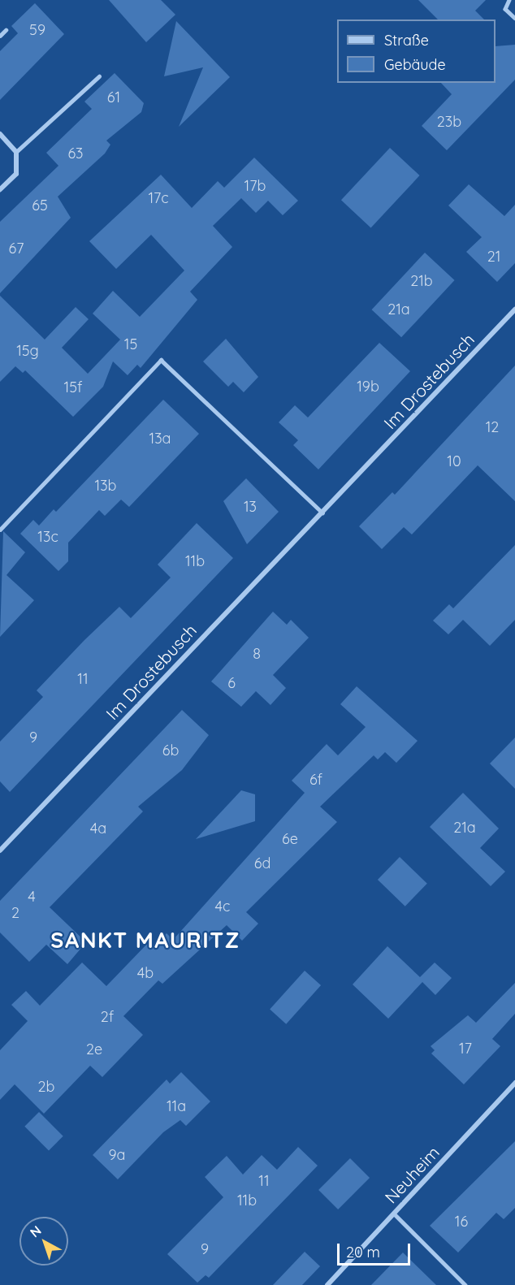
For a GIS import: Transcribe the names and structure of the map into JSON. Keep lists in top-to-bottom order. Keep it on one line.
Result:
{"streets":{"street":["Im Drostebusch","Neuheim"]},"districts":["SANKT MAURITZ"],"house_numbers":["59","61","23b","63","17b","17c","65","67","21","21b","21a","15","15g","19b","15f","12","13a","10","13b","13","13c","11b","8","11","6","9","6b","6f","21a","4a","6e","6d","4","4c","2","4b","2f","17","2e","2b","11a","9a","11","11b","16","9"],"legend":["Straße","Gebäude"],"scale_bar":"20 m","north":"top left"}
